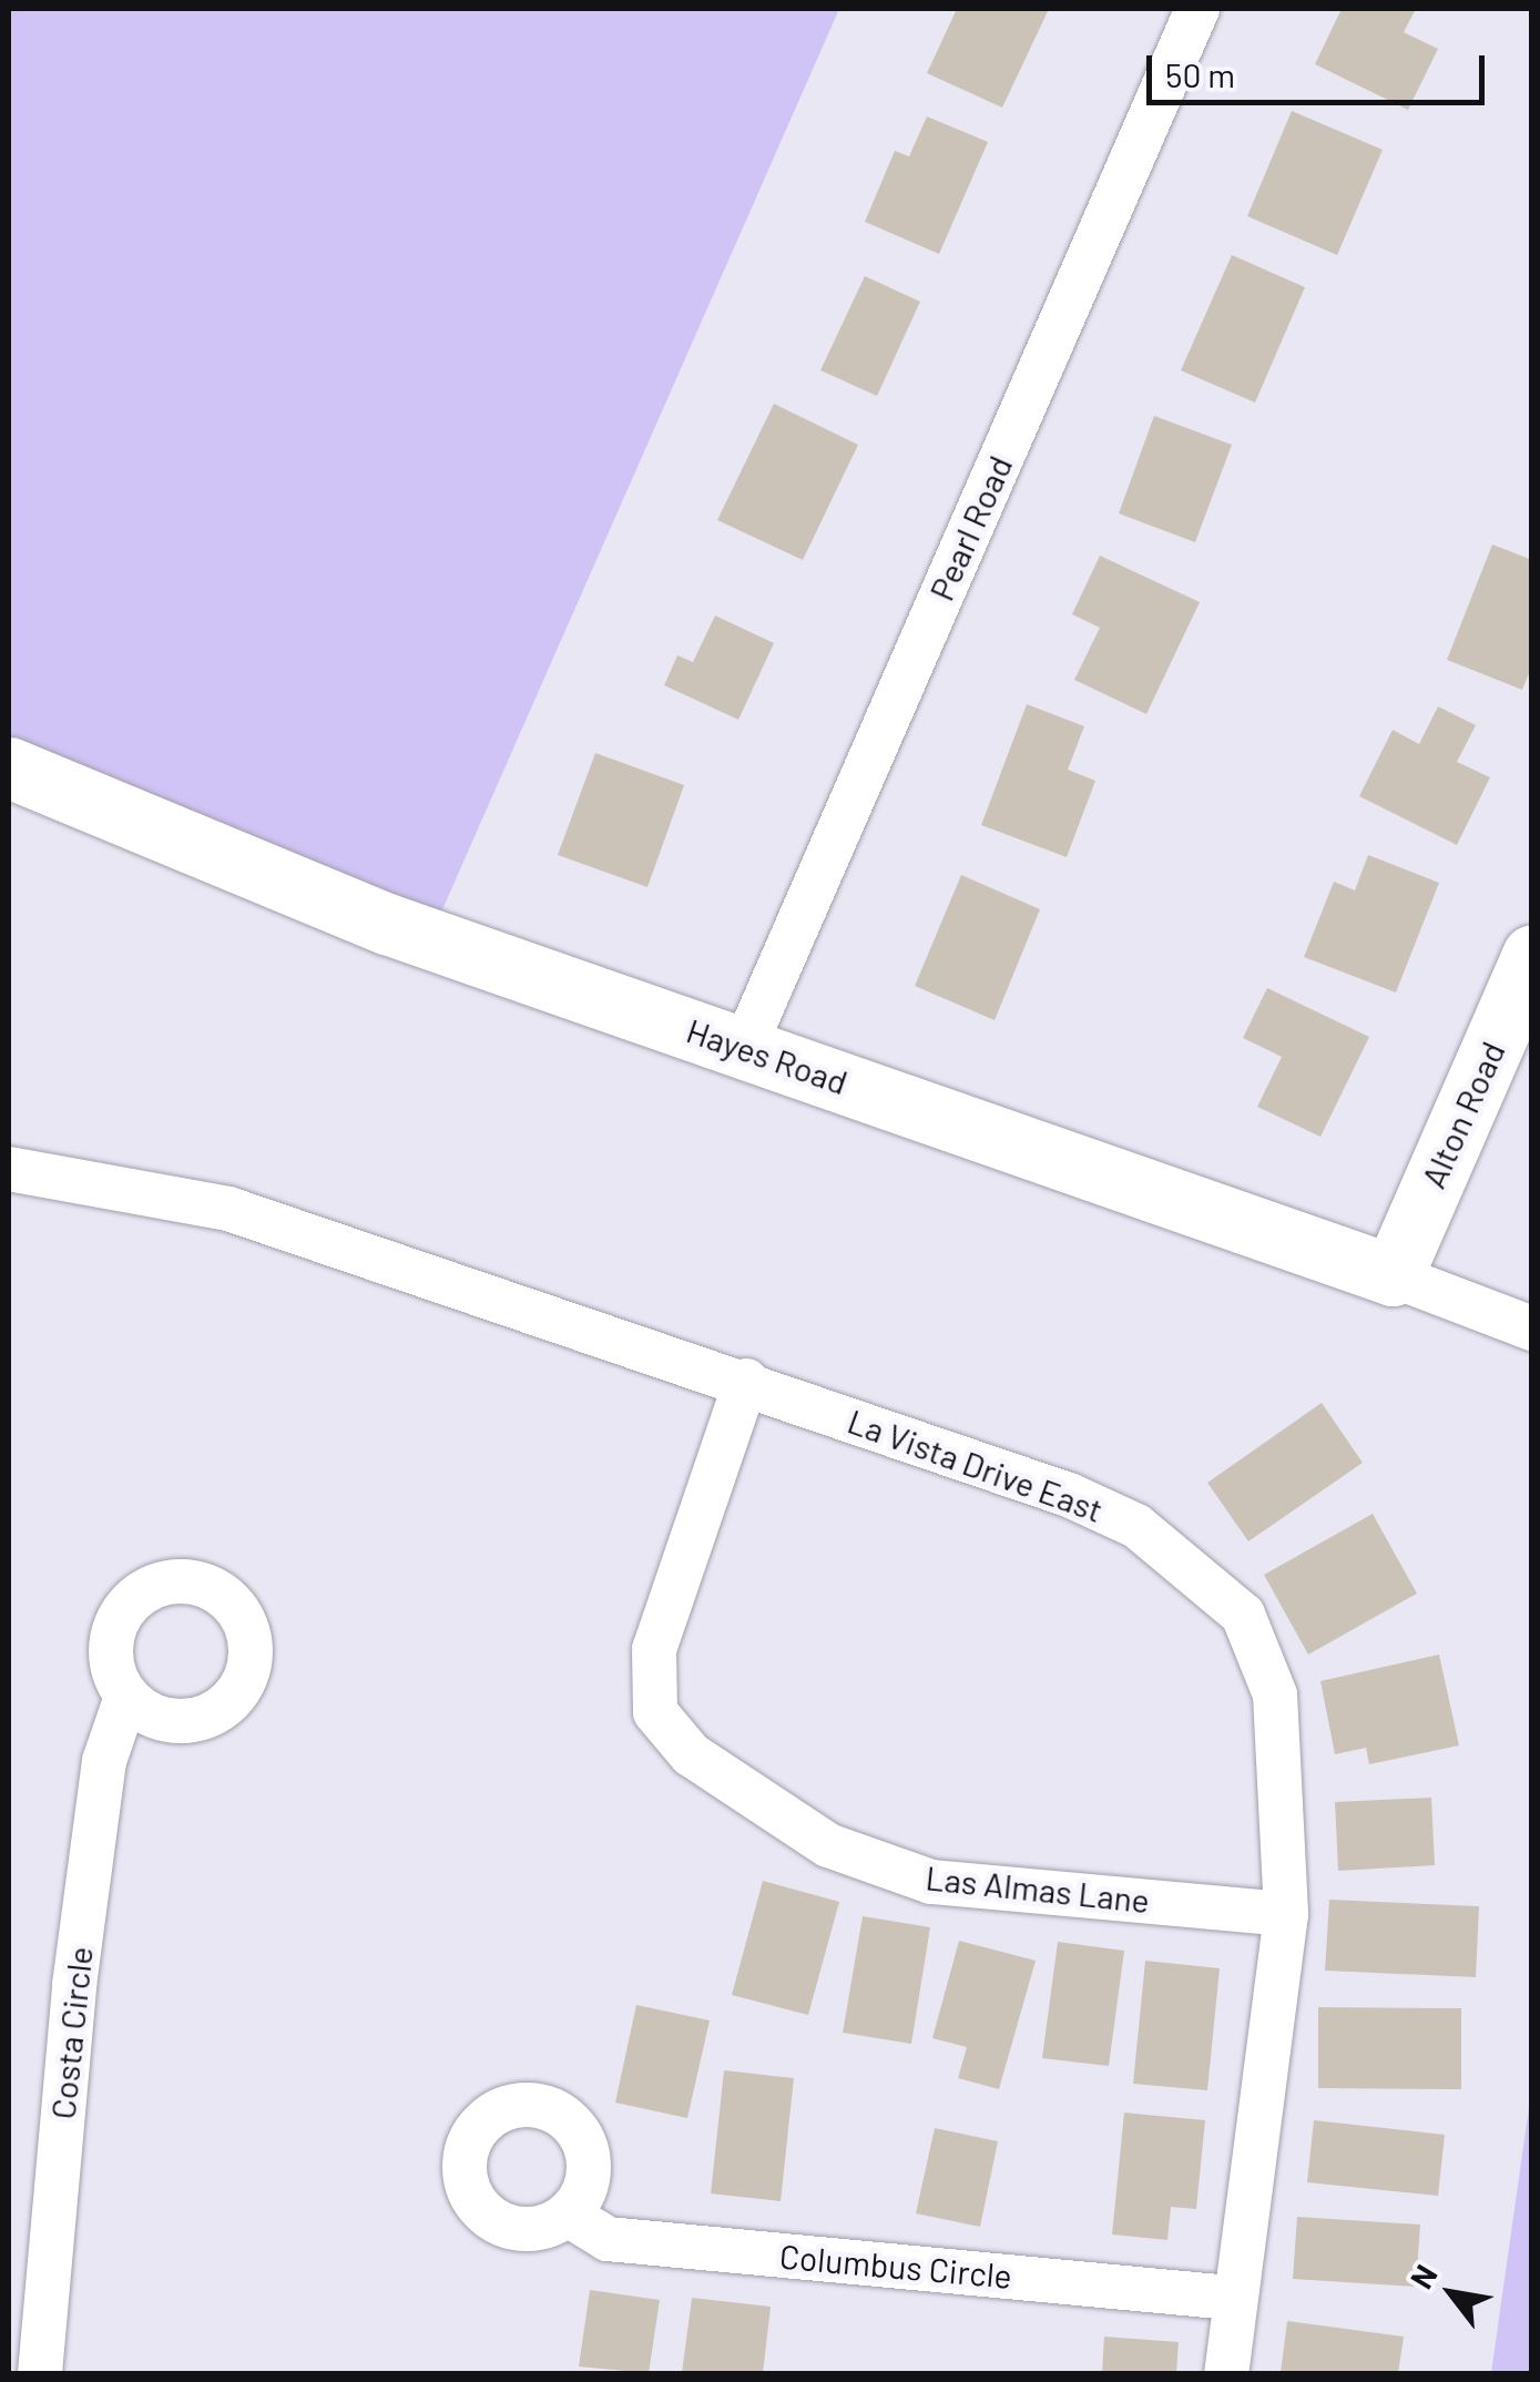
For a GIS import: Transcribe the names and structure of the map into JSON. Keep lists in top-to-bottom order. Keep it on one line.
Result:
{"streets":{"street":["Pearl Road","Hayes Road","Alton Road","La Vista Drive East","Las Almas Lane","Costa Circle","Columbus Circle"]},"crossings":[["Pearl Road","Hayes Road"],["Hayes Road","Alton Road"],["La Vista Drive East","Las Almas Lane"],["La Vista Drive East","Columbus Circle"]],"scale_bar":"50 m","north":"top left"}
